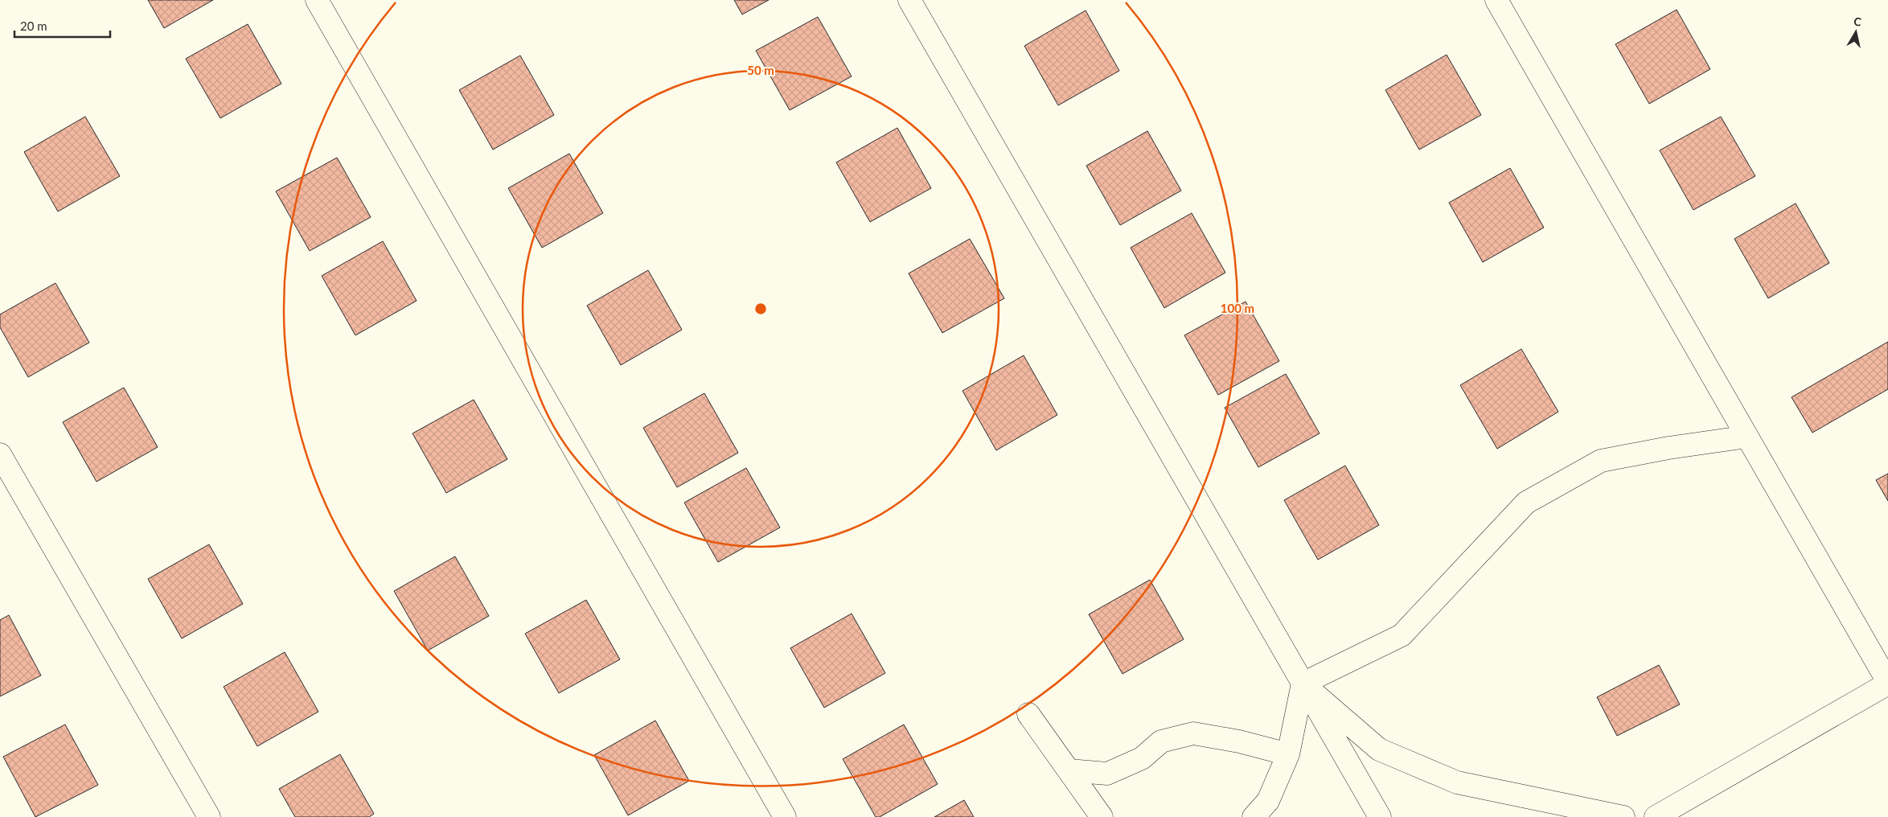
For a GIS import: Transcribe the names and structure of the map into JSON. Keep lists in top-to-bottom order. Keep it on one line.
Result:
{"scale_bar":"20 m","north":"top","rings":["50 m","100 m"]}
